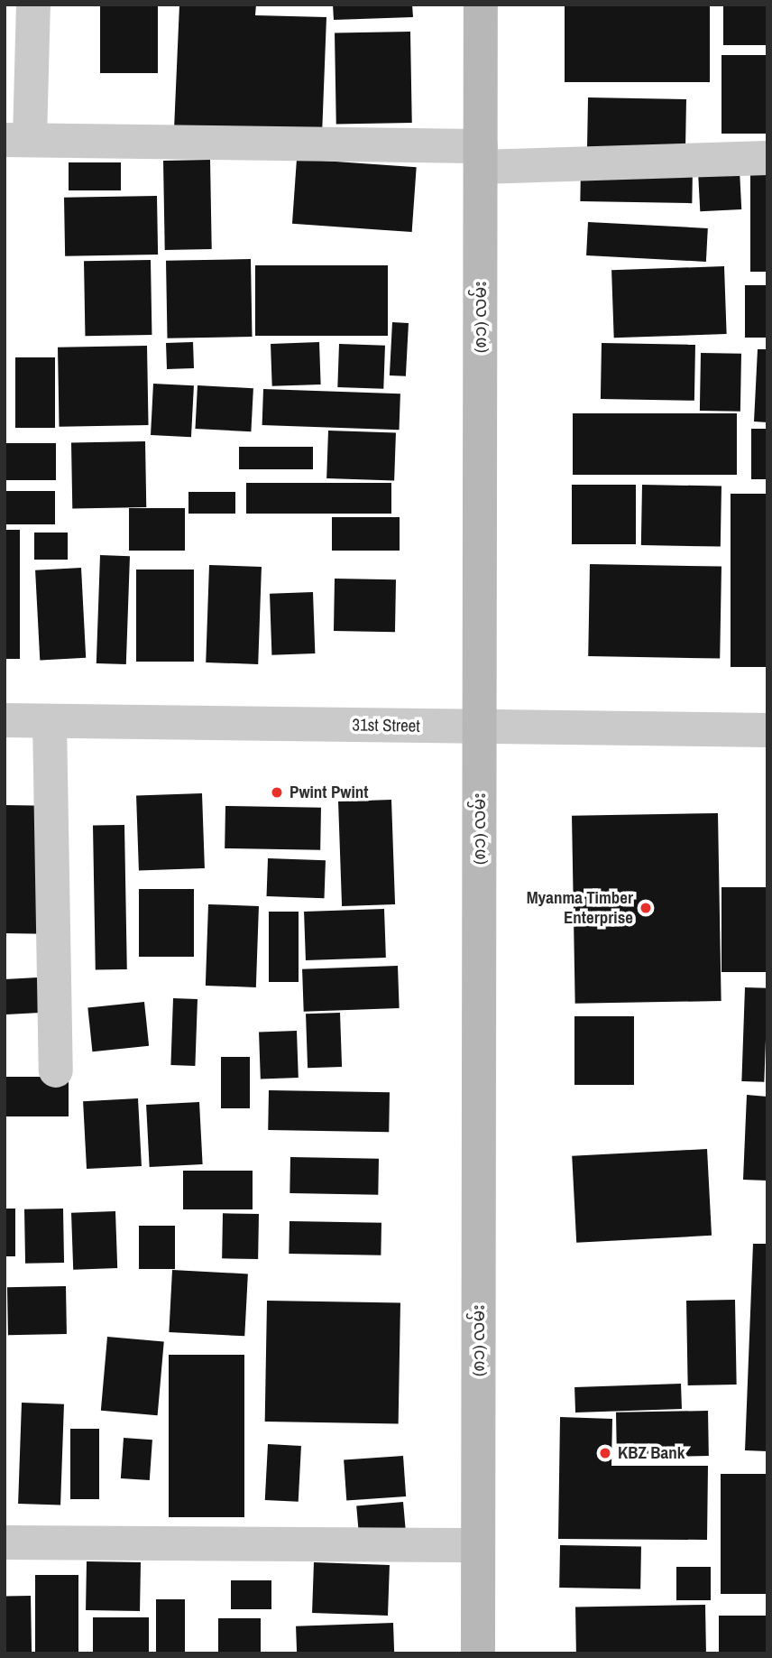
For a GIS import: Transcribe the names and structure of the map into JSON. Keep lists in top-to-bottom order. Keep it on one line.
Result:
{"streets":{"street":["(၈၁) လမ်း","31st Street"]},"crossings":[["(၈၁) လမ်း","31st Street"]],"places":["Pwint Pwint","Myanma Timber Enterprise","KBZ Bank"]}
